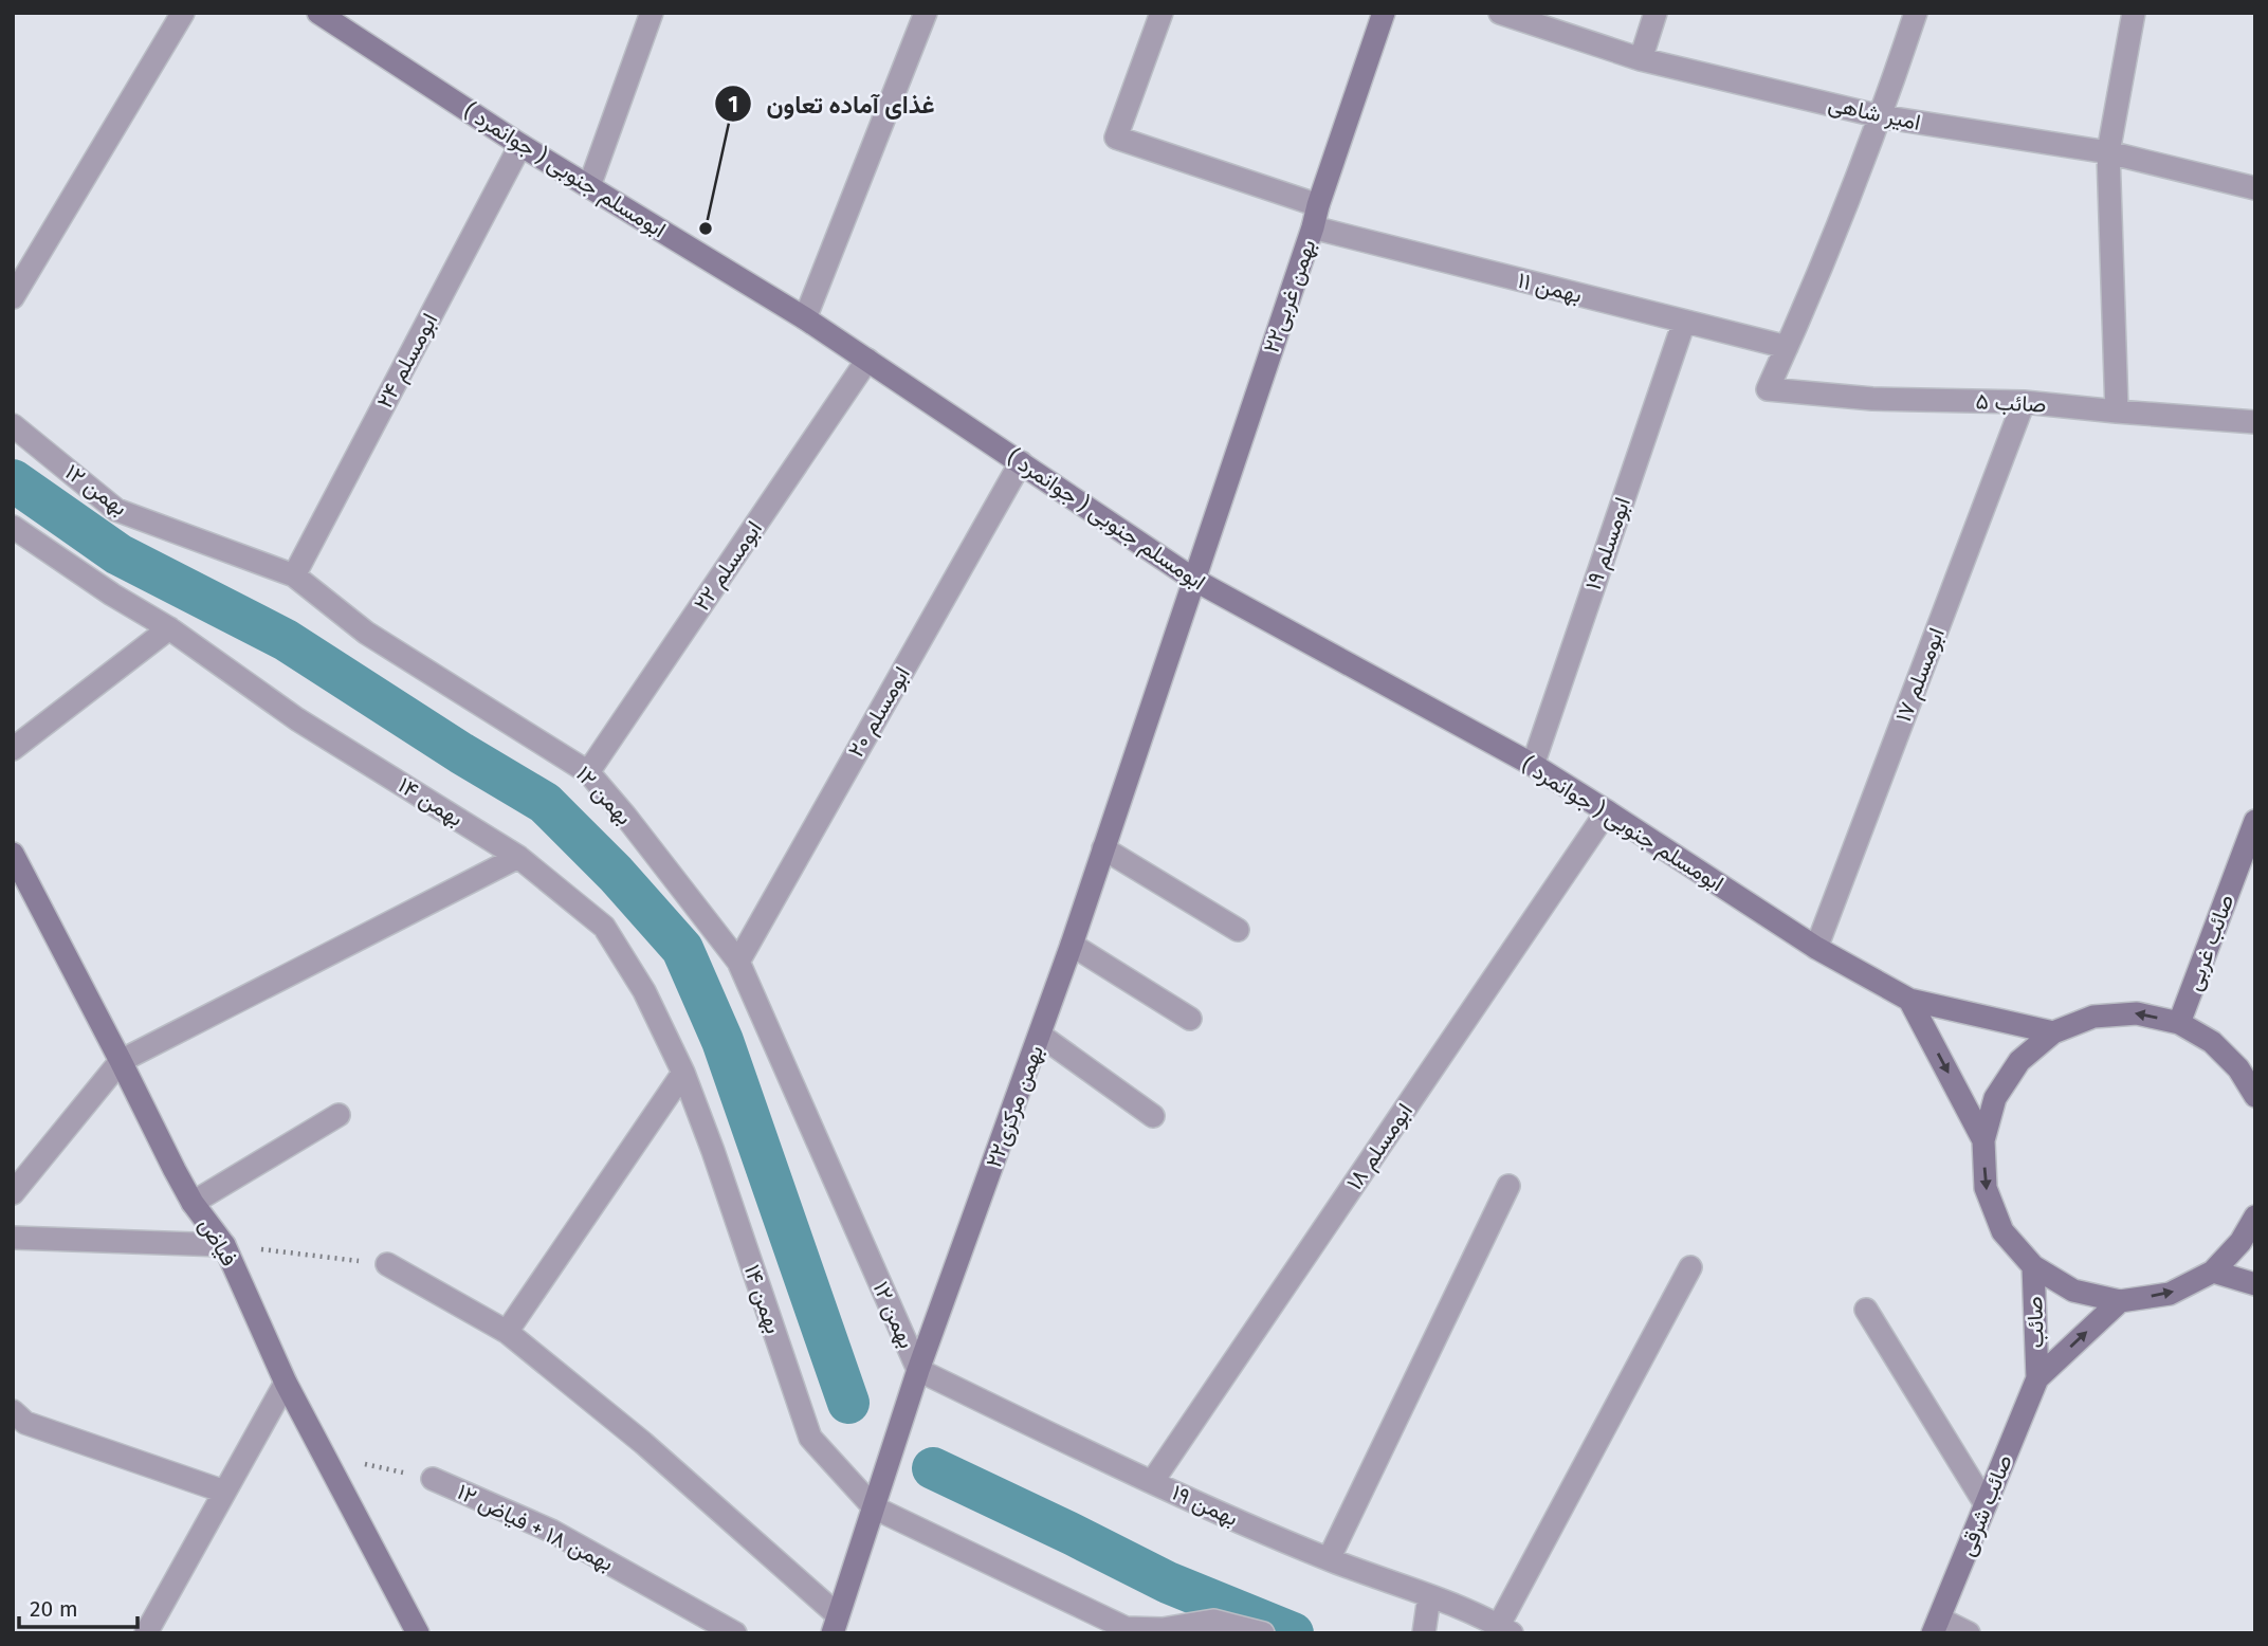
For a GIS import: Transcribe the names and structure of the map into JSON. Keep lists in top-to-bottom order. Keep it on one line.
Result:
{"streets":{"street":["امیر شاهی","ابومسلم جنوبی ( جوانمرد )","بهمن ۱۱","۲۲بهمن غربی","ابومسلم ۲۴","صائب ۵","بهمن ۱۲","ابومسلم ۱۹","ابومسلم ۲۲","ابومسلم ۱۷","ابومسلم ۲۰","بهمن ۱۴","صائب غربی","۲۲بهمن مرکزی","ابومسلم ۱۸","فیاض","صائب","بهمن ۱۹","صائب شرقی","بهمن ۱۸ + فیاض ۱۲"]},"crossings":[["ابومسلم جنوبی ( جوانمرد )","۲۲بهمن غربی"],["ابومسلم جنوبی ( جوانمرد )","ابومسلم ۲۴"],["ابومسلم جنوبی ( جوانمرد )","ابومسلم ۱۹"],["ابومسلم جنوبی ( جوانمرد )","ابومسلم ۲۲"],["ابومسلم جنوبی ( جوانمرد )","ابومسلم ۱۷"],["ابومسلم جنوبی ( جوانمرد )","ابومسلم ۲۰"],["ابومسلم جنوبی ( جوانمرد )","۲۲بهمن مرکزی"],["ابومسلم جنوبی ( جوانمرد )","ابومسلم ۱۸"],["بهمن ۱۱","۲۲بهمن غربی"],["بهمن ۱۱","صائب ۵"],["بهمن ۱۱","ابومسلم ۱۹"],["۲۲بهمن غربی","۲۲بهمن مرکزی"],["ابومسلم ۲۴","بهمن ۱۲"],["صائب ۵","ابومسلم ۱۷"],["بهمن ۱۲","ابومسلم ۲۲"],["بهمن ۱۲","ابومسلم ۲۰"],["بهمن ۱۲","۲۲بهمن مرکزی"],["بهمن ۱۲","بهمن ۱۹"],["بهمن ۱۴","۲۲بهمن مرکزی"],["۲۲بهمن مرکزی","بهمن ۱۹"],["ابومسلم ۱۸","بهمن ۱۹"],["فیاض","بهمن ۱۸ + فیاض ۱۲"],["صائب","صائب شرقی"]],"places":["غذای آماده تعاون"],"scale_bar":"20 m"}
